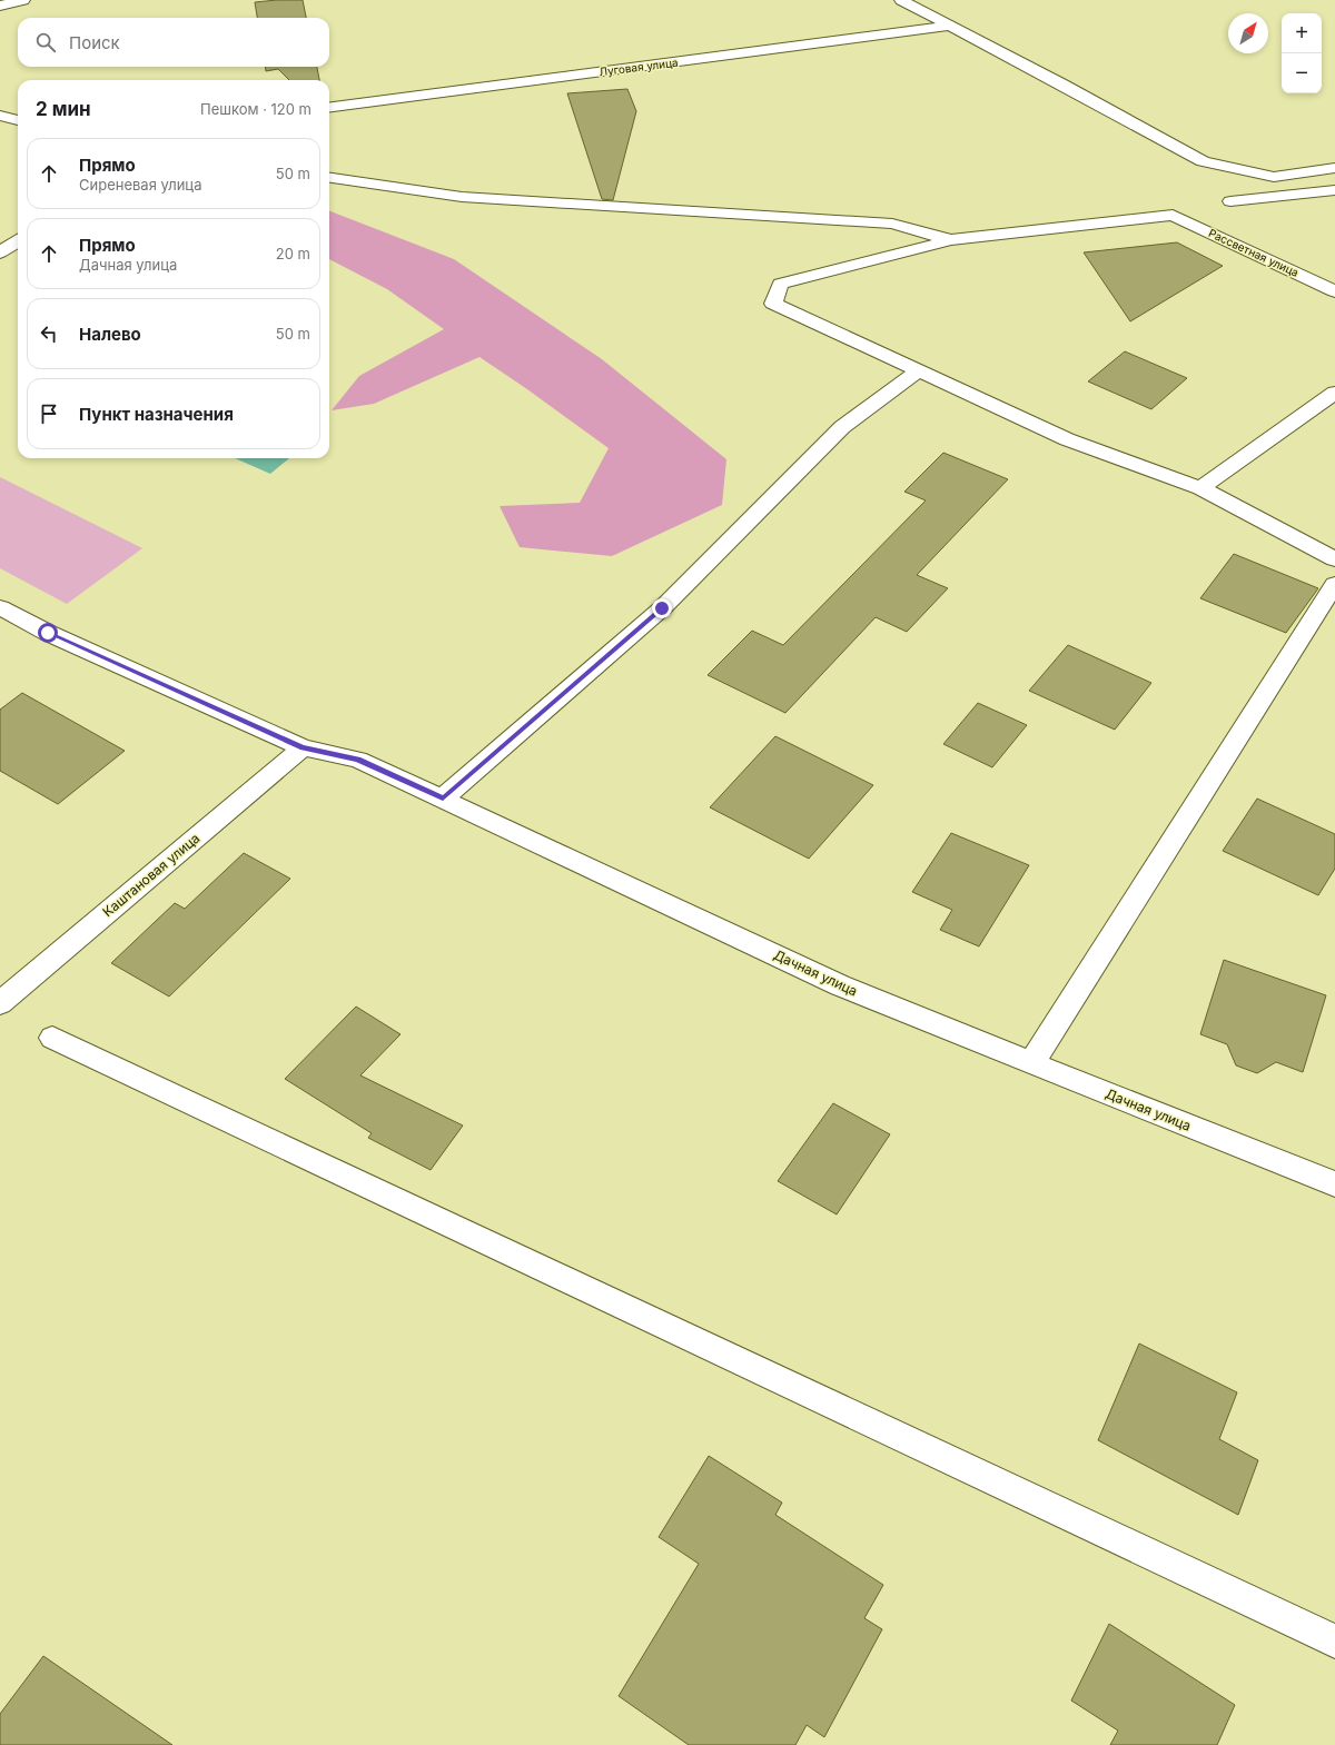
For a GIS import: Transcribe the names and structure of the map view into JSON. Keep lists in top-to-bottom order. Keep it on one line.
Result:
{"streets":{"street":["Луговая улица","Рассветная улица","Каштановая улица","Дачная улица"]},"crossings":[["Каштановая улица","Дачная улица"]],"north":"top right","page":{"map_buttons":["+","−"],"search":"Поиск","heading":["2 мин","Пешком · 120 m"],"list":[["Прямо","Сиреневая улица","50 m"],["Прямо","Дачная улица","20 m"],["Налево","50 m"],"Пункт назначения"]}}
